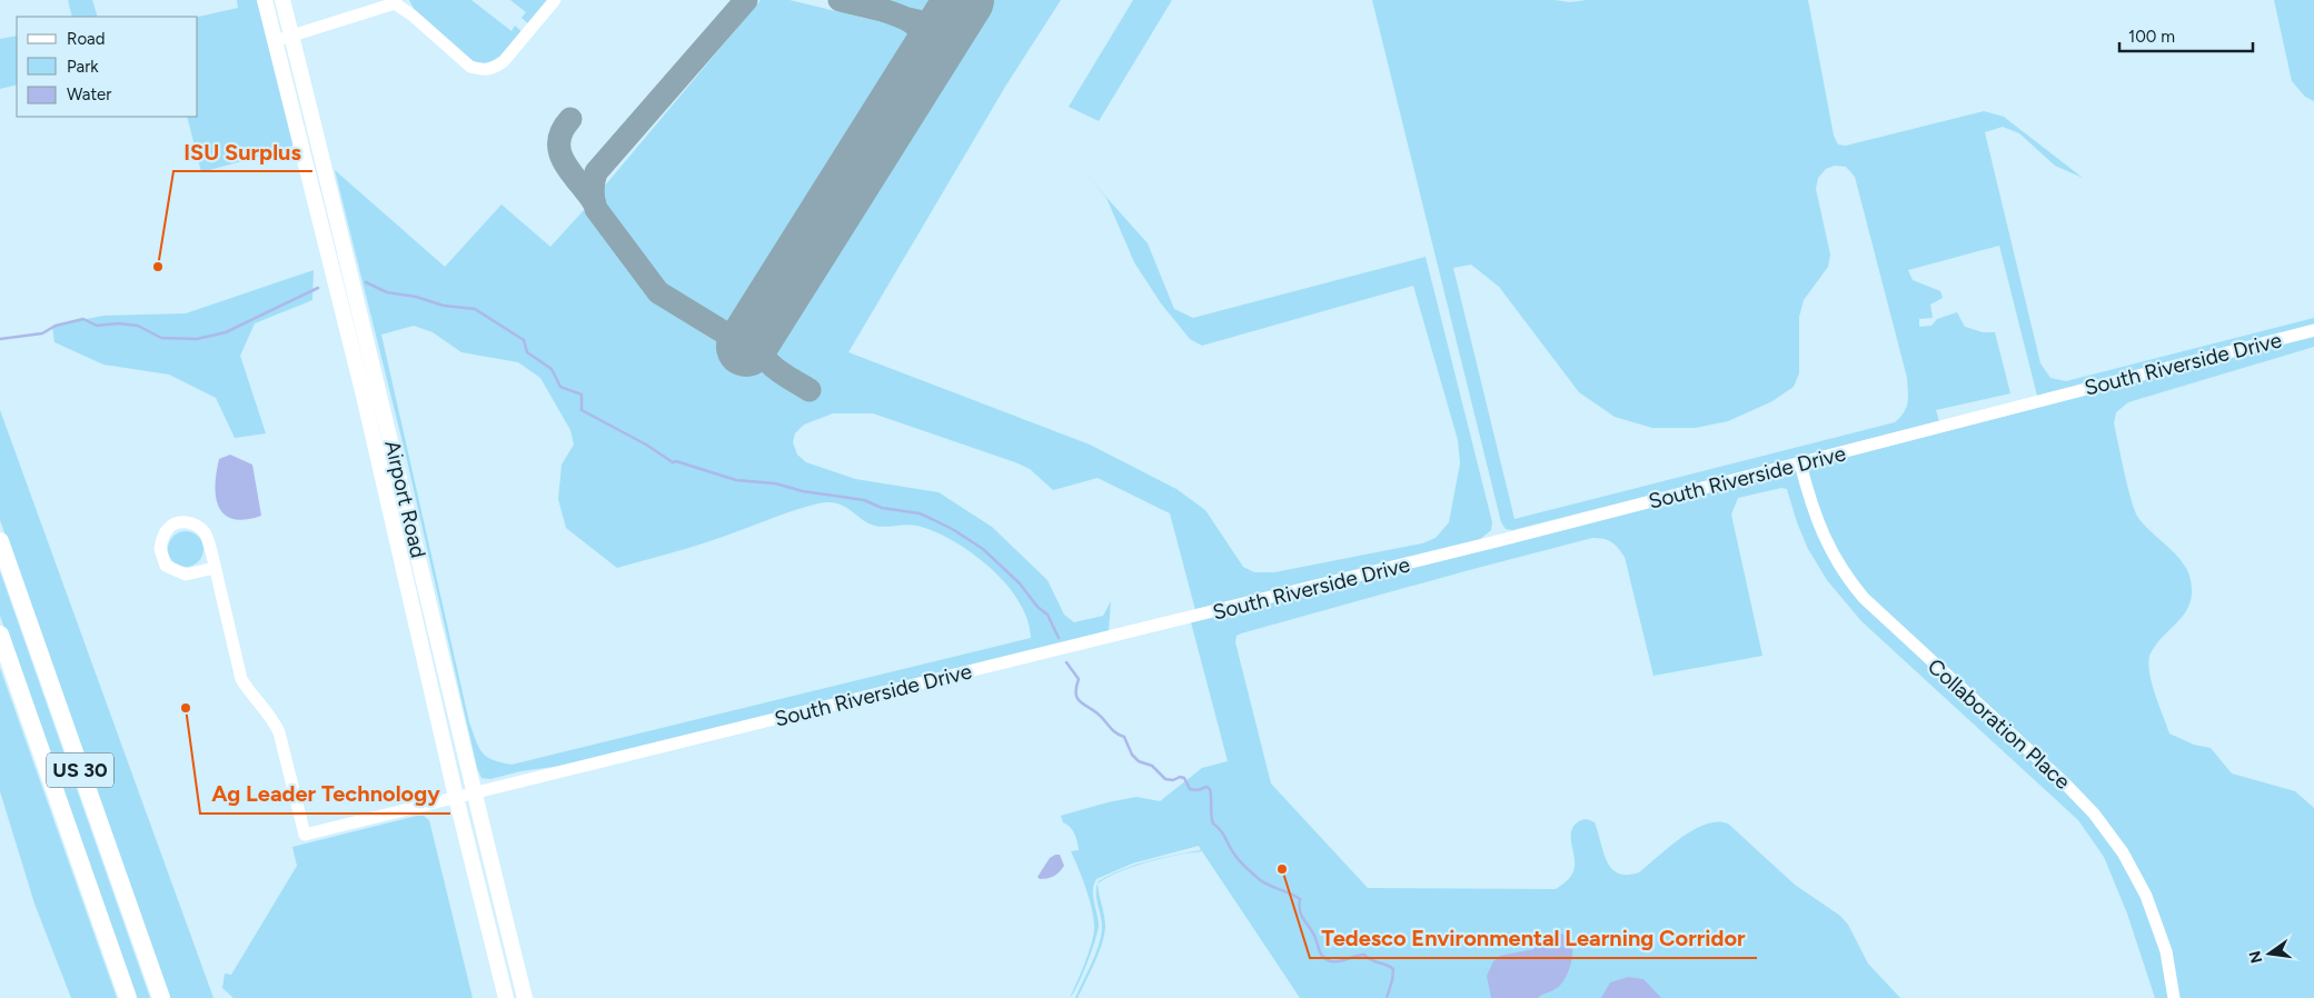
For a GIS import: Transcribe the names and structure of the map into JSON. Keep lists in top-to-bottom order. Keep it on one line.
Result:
{"streets":{"highway":["US 30"],"main road":["Airport Road"],"street":["South Riverside Drive","Collaboration Place"]},"crossings":[["South Riverside Drive","Airport Road"],["South Riverside Drive","Collaboration Place"]],"places":["ISU Surplus","Ag Leader Technology","Tedesco Environmental Learning Corridor"],"legend":["Road","Park","Water"],"scale_bar":"100 m","north":"left"}
